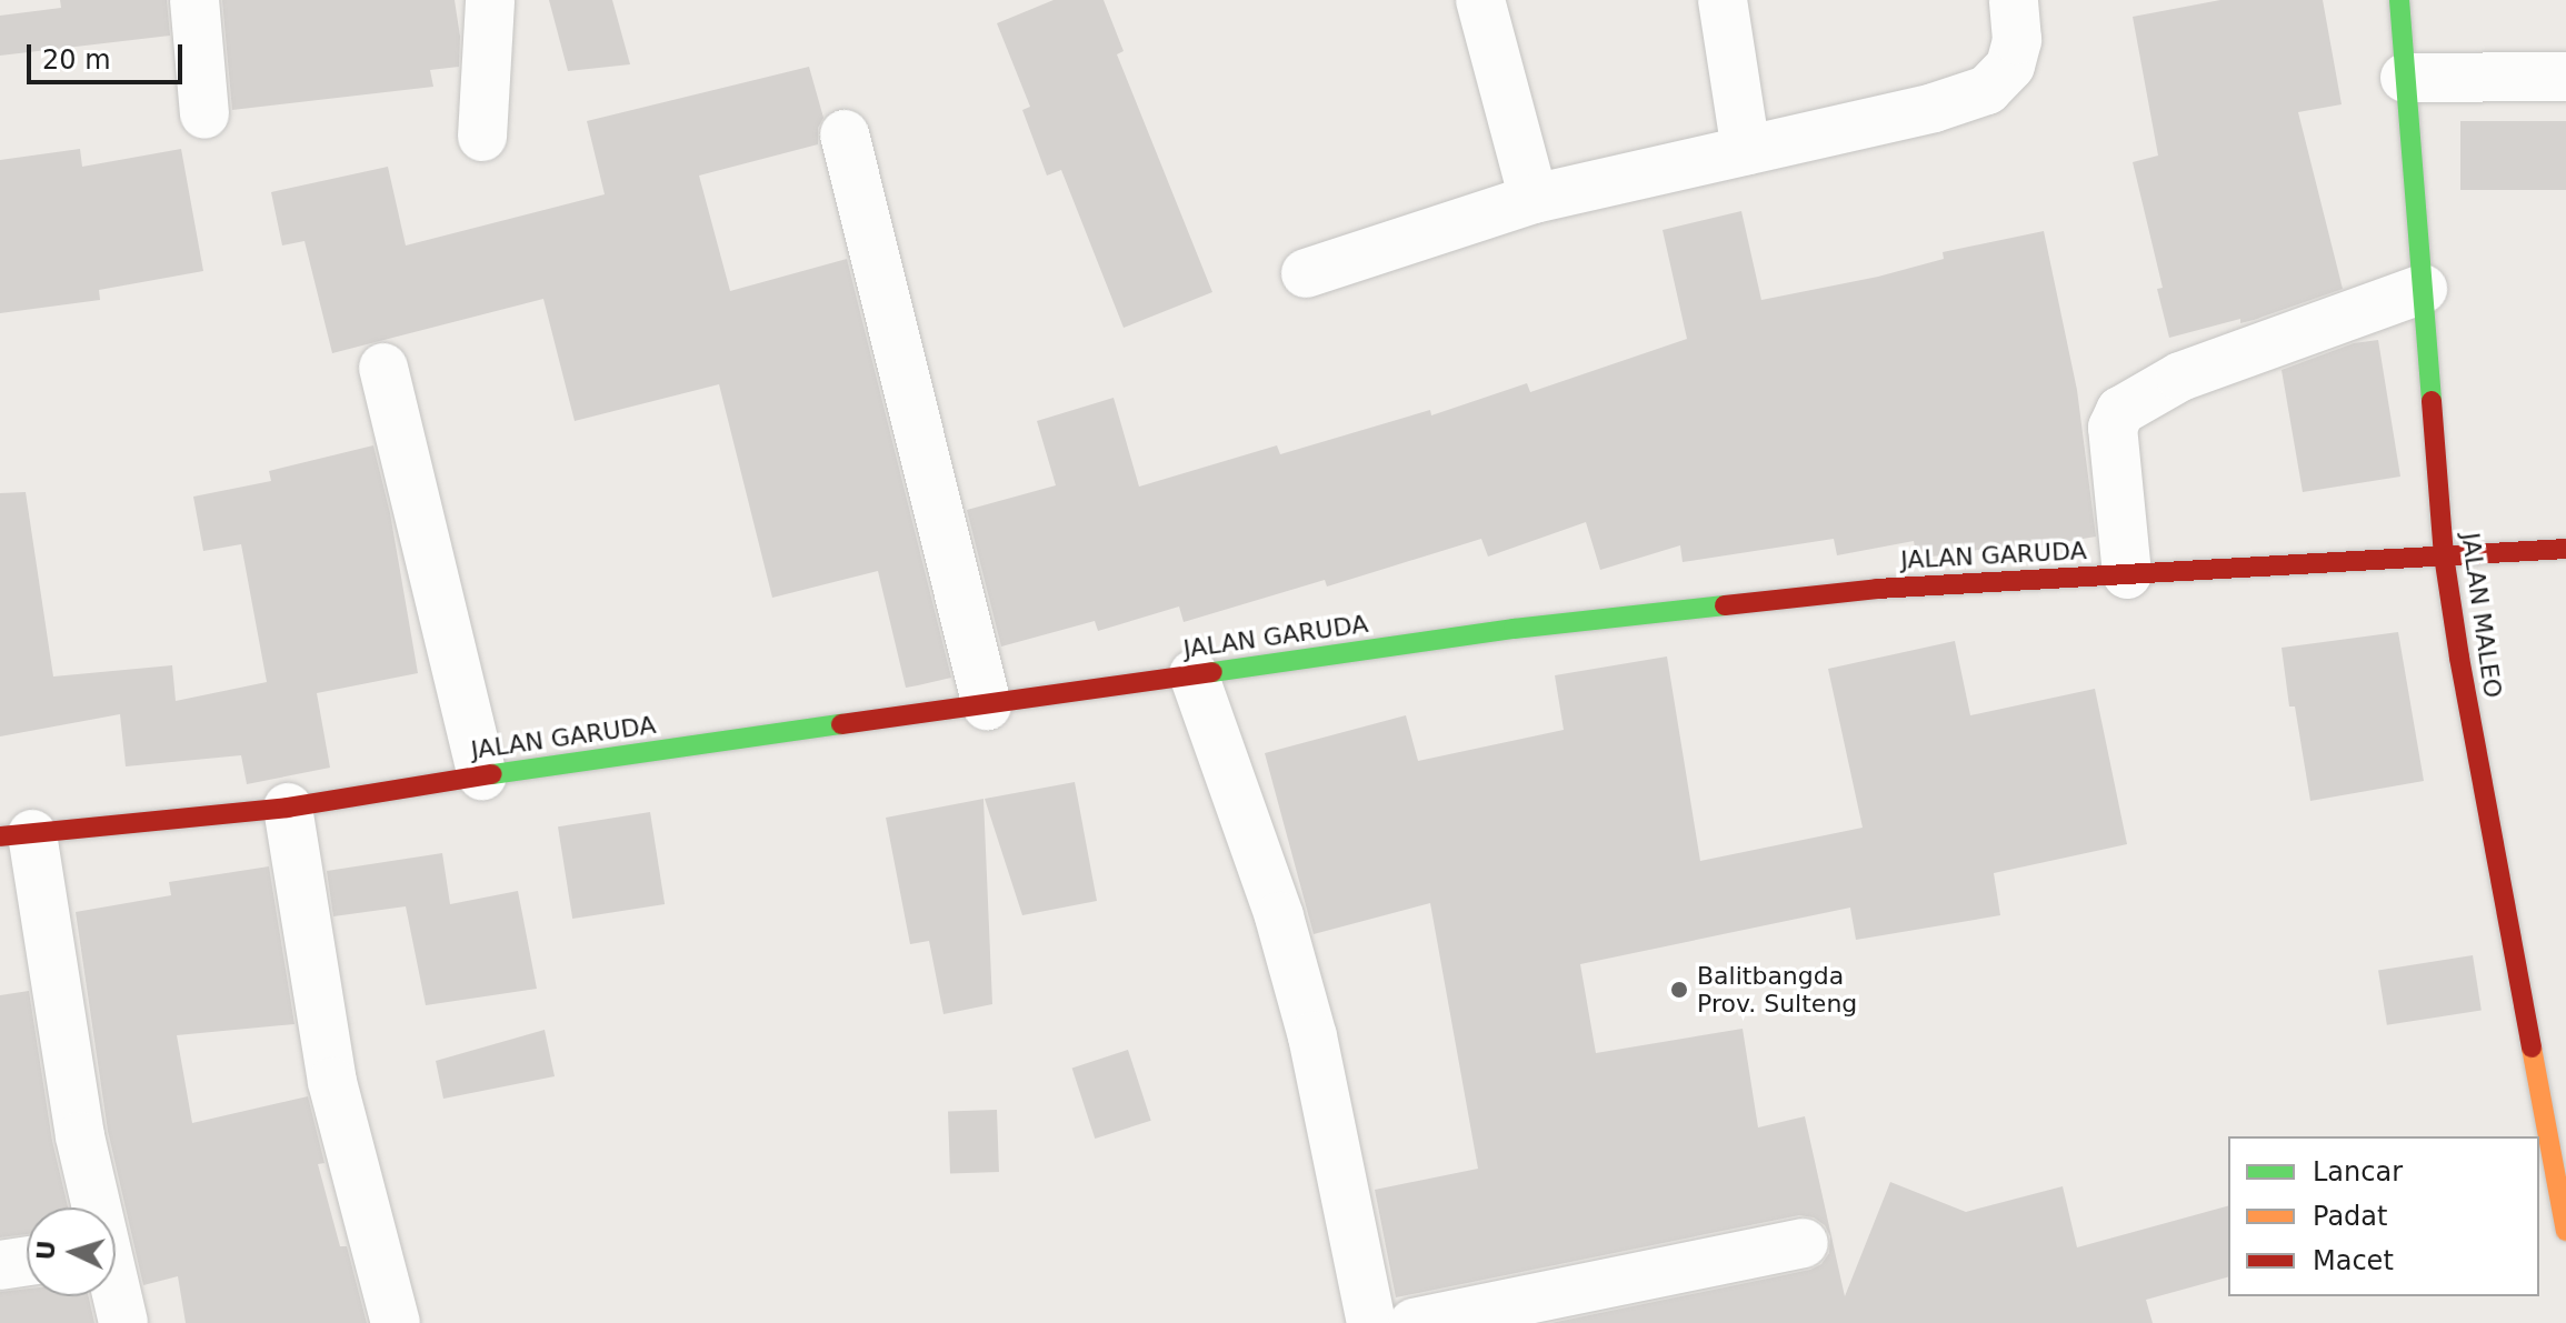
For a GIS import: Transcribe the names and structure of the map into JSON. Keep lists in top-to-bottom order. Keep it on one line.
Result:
{"streets":{"street":["JALAN GARUDA","JALAN MALEO"]},"crossings":[["JALAN GARUDA","JALAN MALEO"]],"places":["Balitbangda Prov. Sulteng"],"legend":["Lancar","Padat","Macet"],"scale_bar":"20 m","north":"left"}
